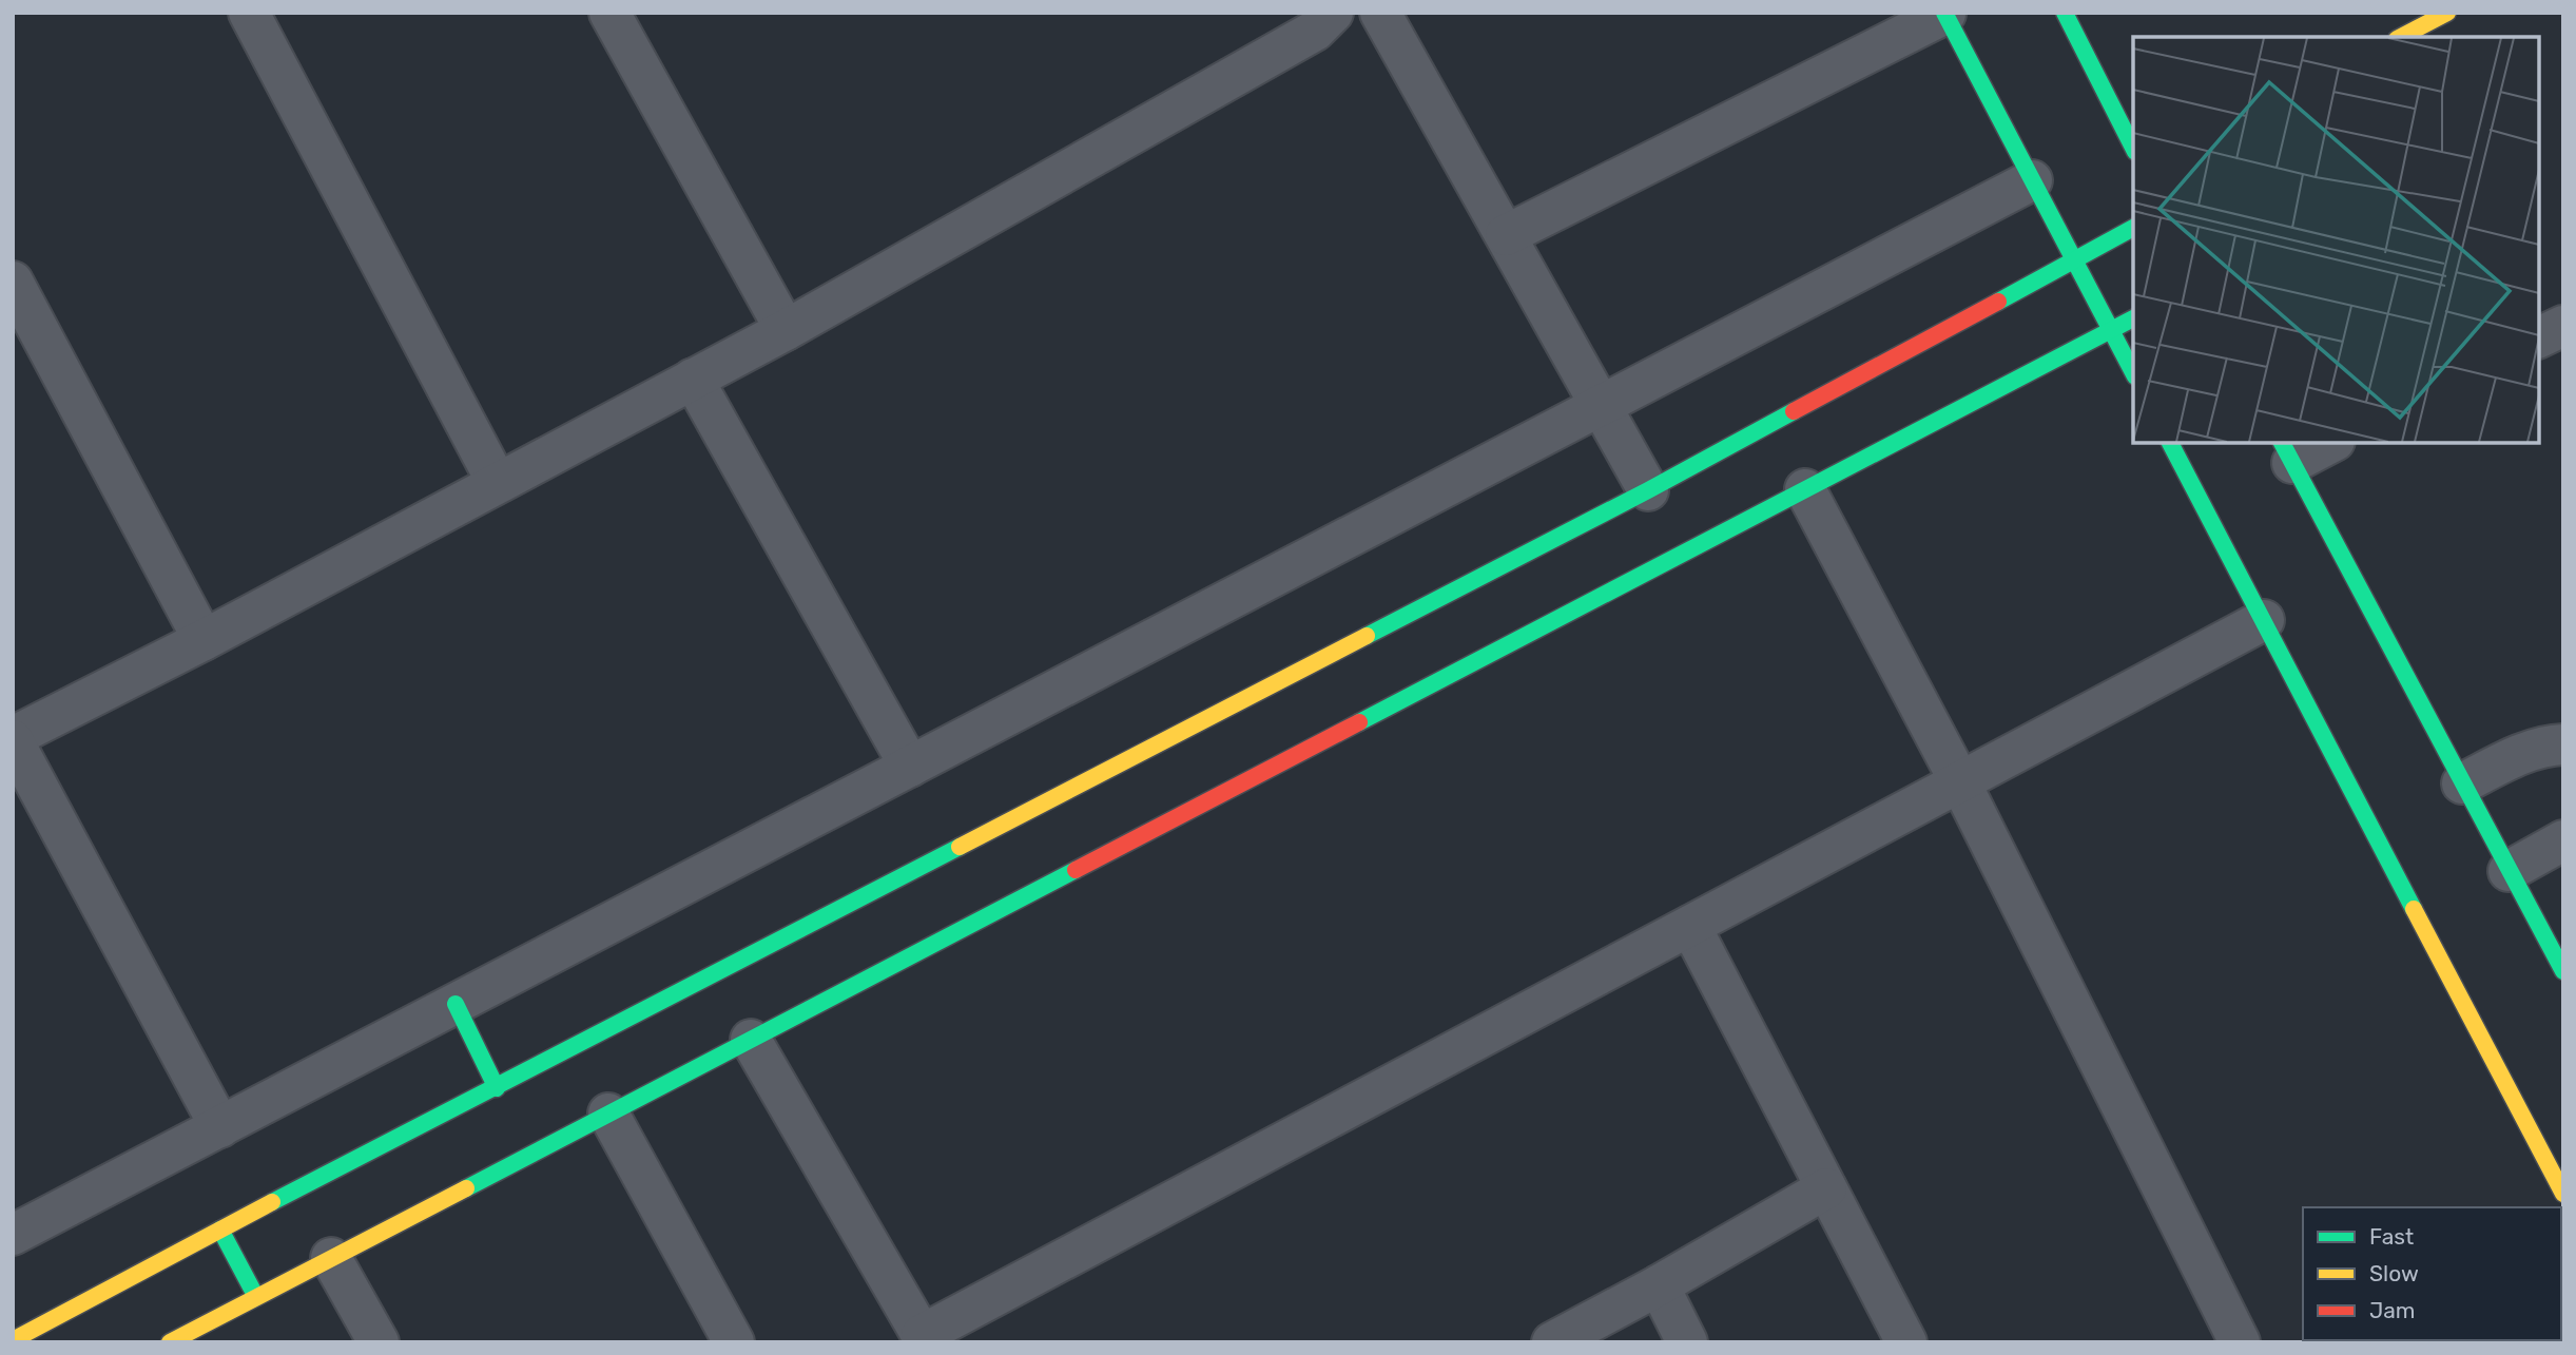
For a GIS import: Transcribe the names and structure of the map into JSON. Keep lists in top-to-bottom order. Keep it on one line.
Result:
{"legend":["Fast","Slow","Jam"]}
